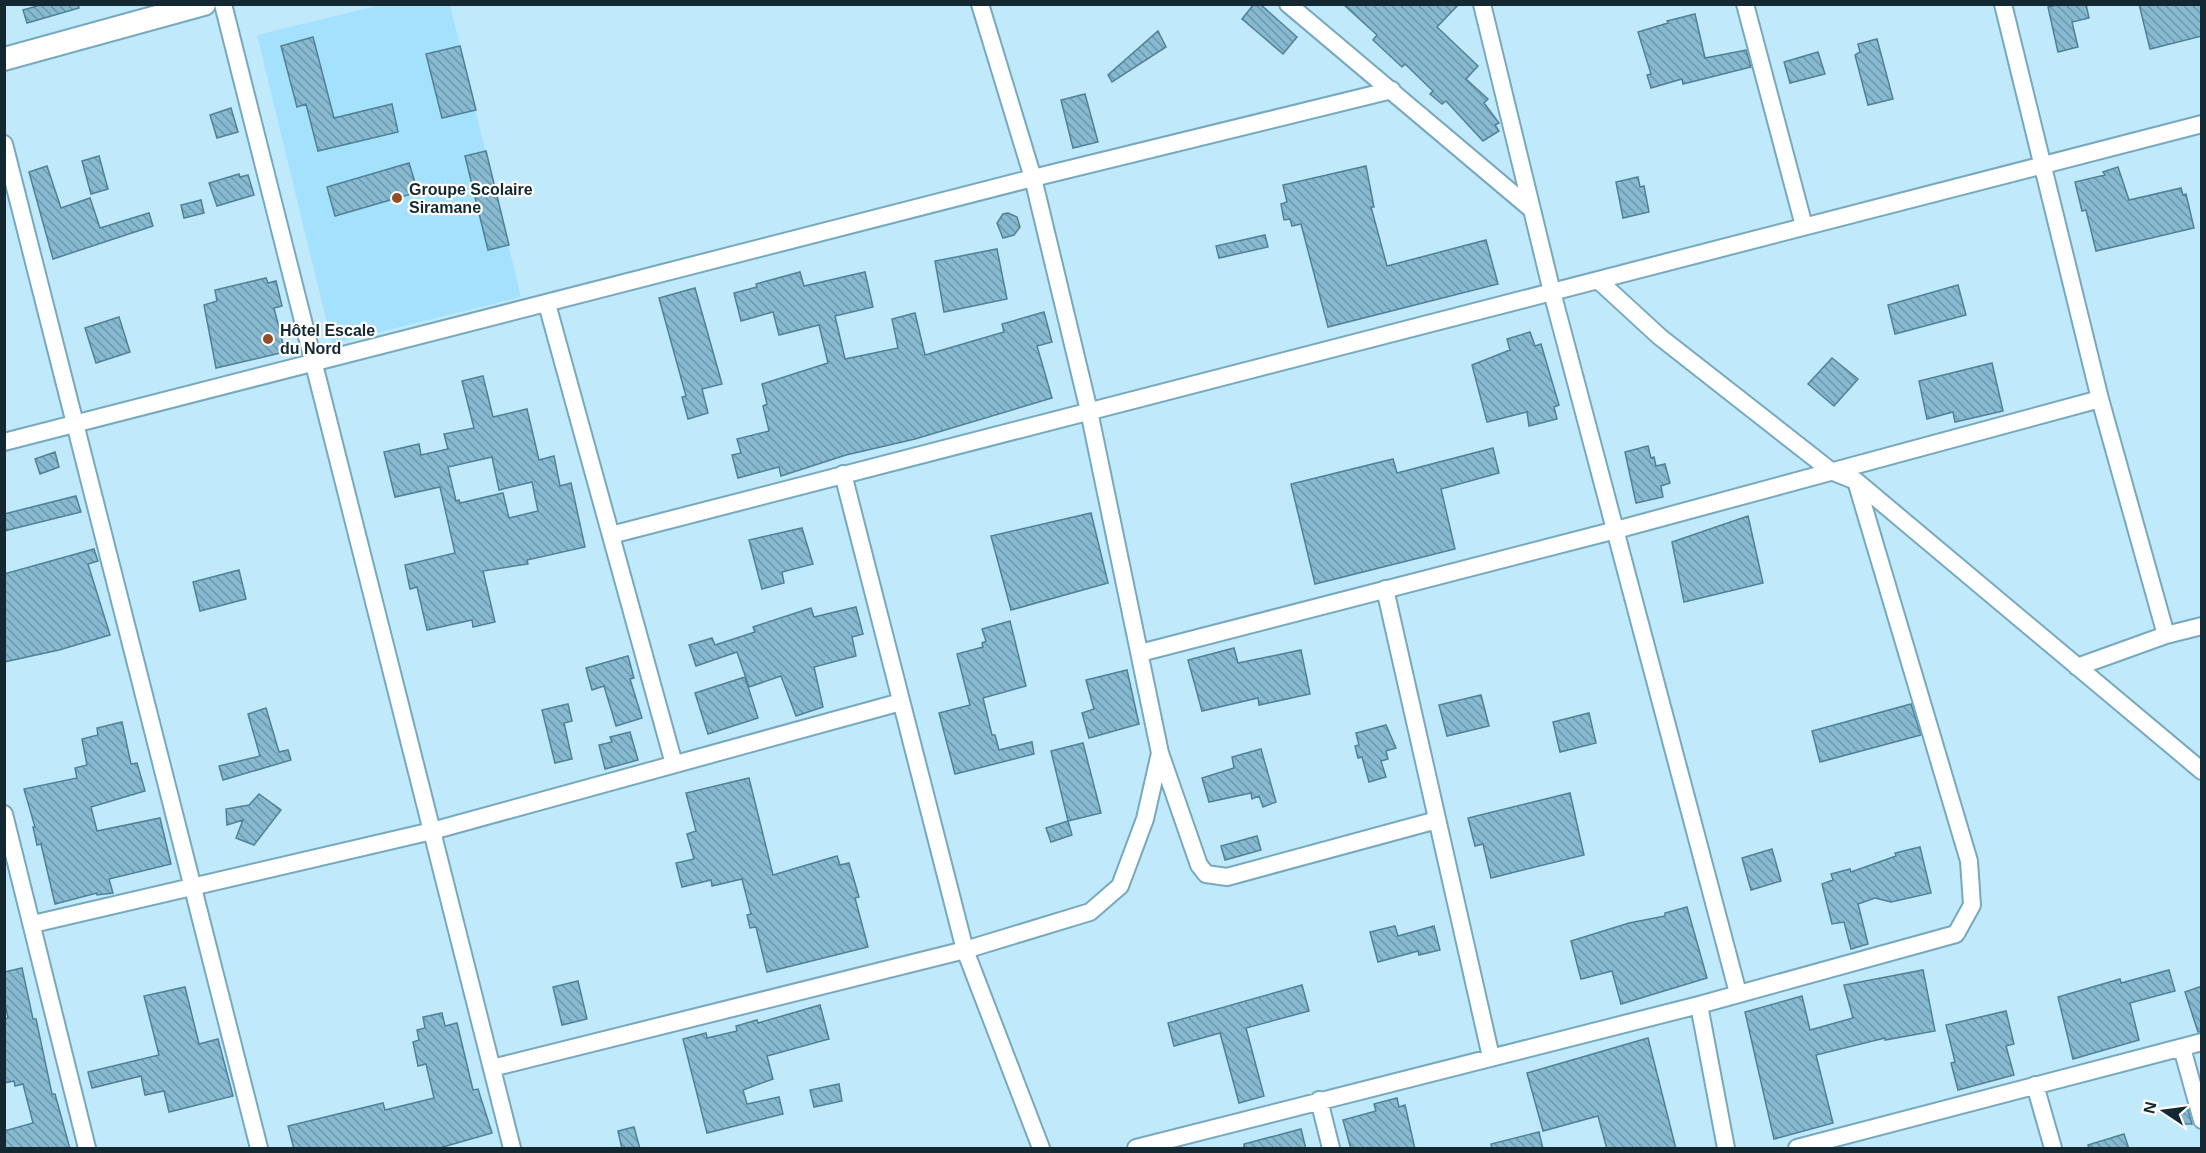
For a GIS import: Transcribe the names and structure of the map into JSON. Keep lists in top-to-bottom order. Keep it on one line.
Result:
{"places":["Groupe Scolaire Siramane","Hôtel Escale du Nord"],"north":"left"}
